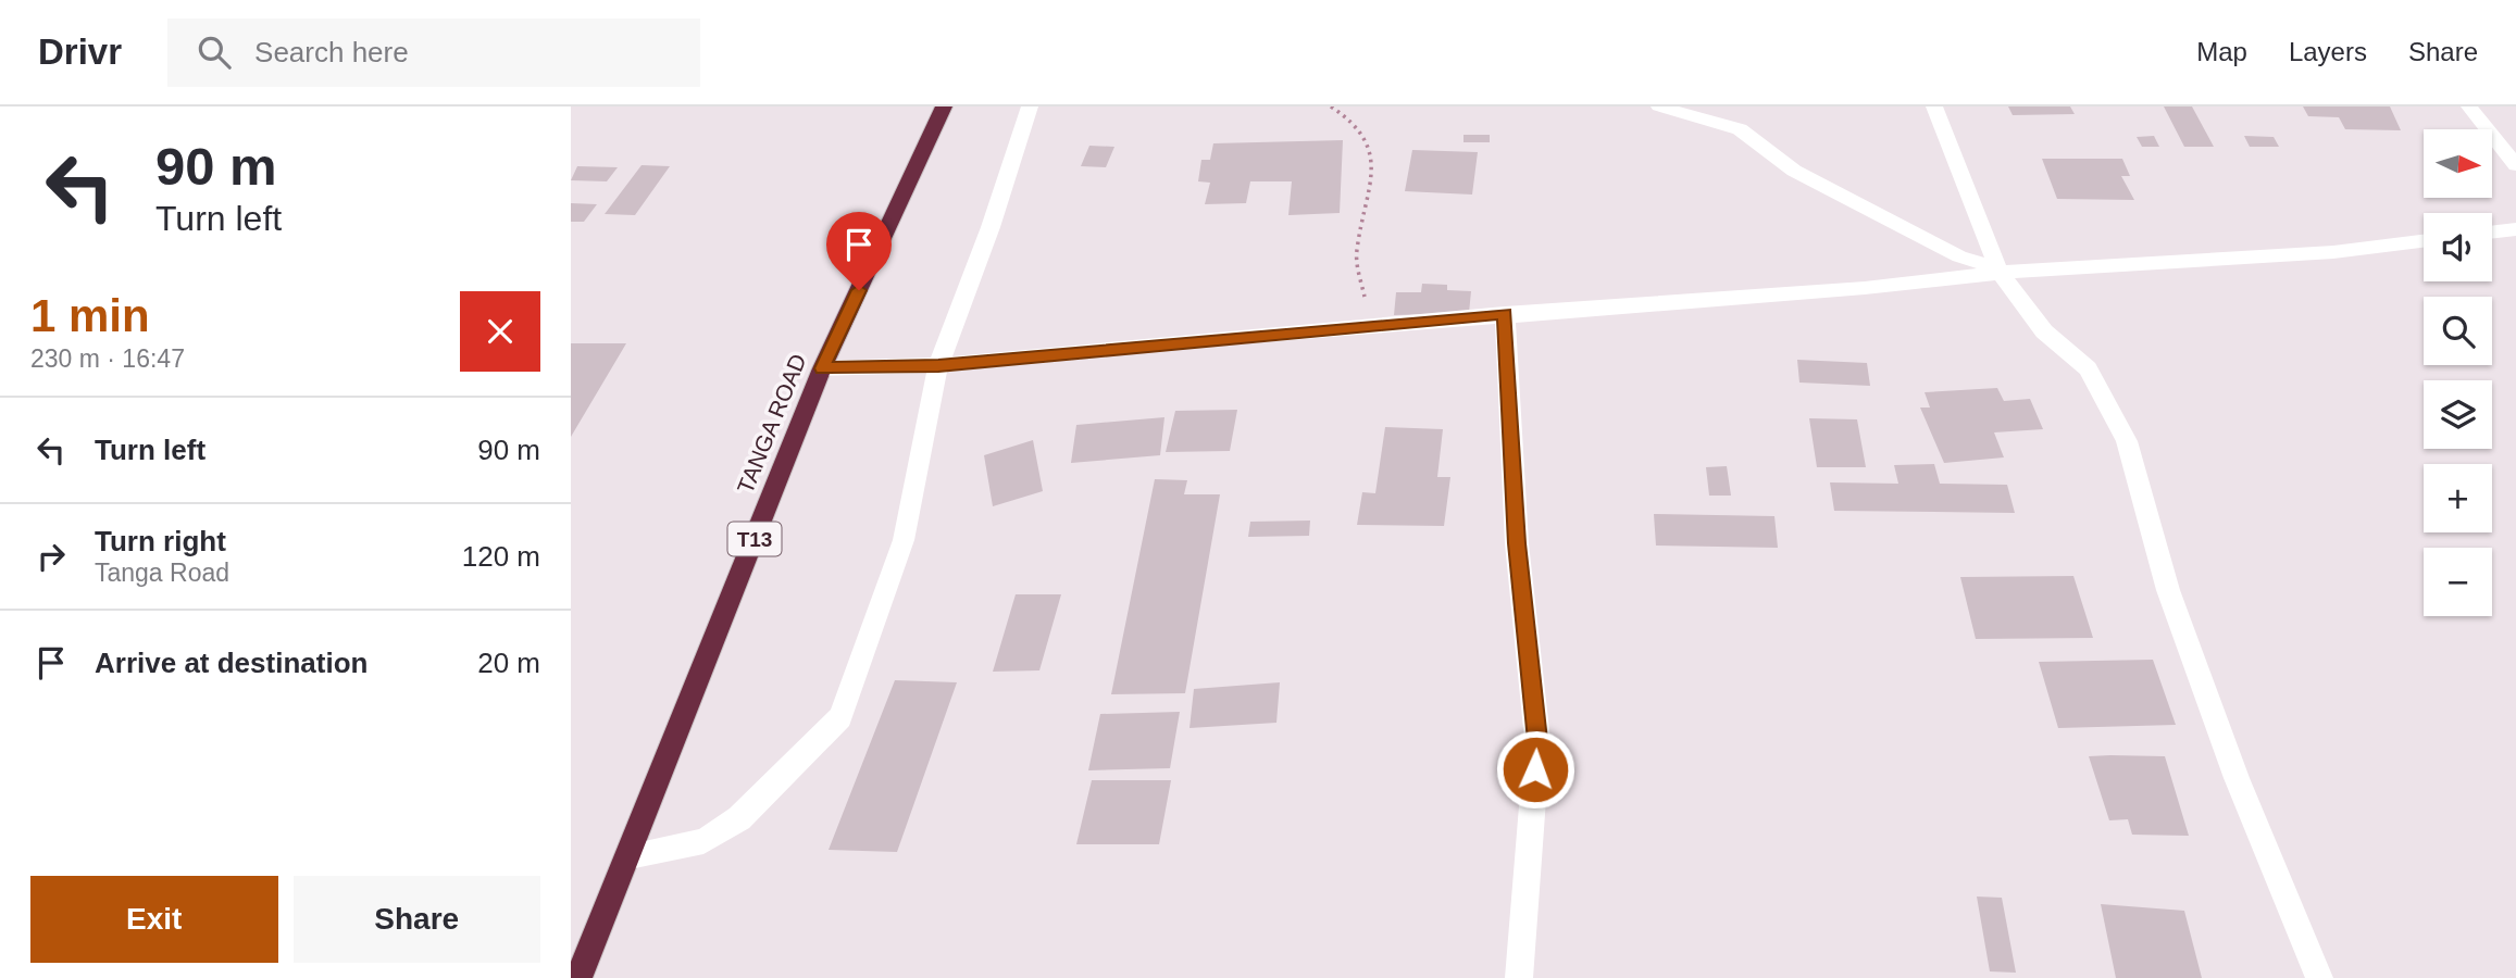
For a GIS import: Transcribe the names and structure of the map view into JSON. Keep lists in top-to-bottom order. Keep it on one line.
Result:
{"streets":{"highway":["TANGA ROAD","T13"]},"north":"right","page":{"header":"Drivr","search":"Search here","nav":["Map","Layers","Share"],"turn":["90 m","Turn left"],"map_buttons":["+","−"],"heading":["1 min","230 m · 16:47"],"list":[{"name":"Turn left","value":"90 m"},{"name":"Turn right","note":"Tanga Road","value":"120 m"},{"name":"Arrive at destination","value":"20 m"}],"buttons":["Exit","Share"]}}
